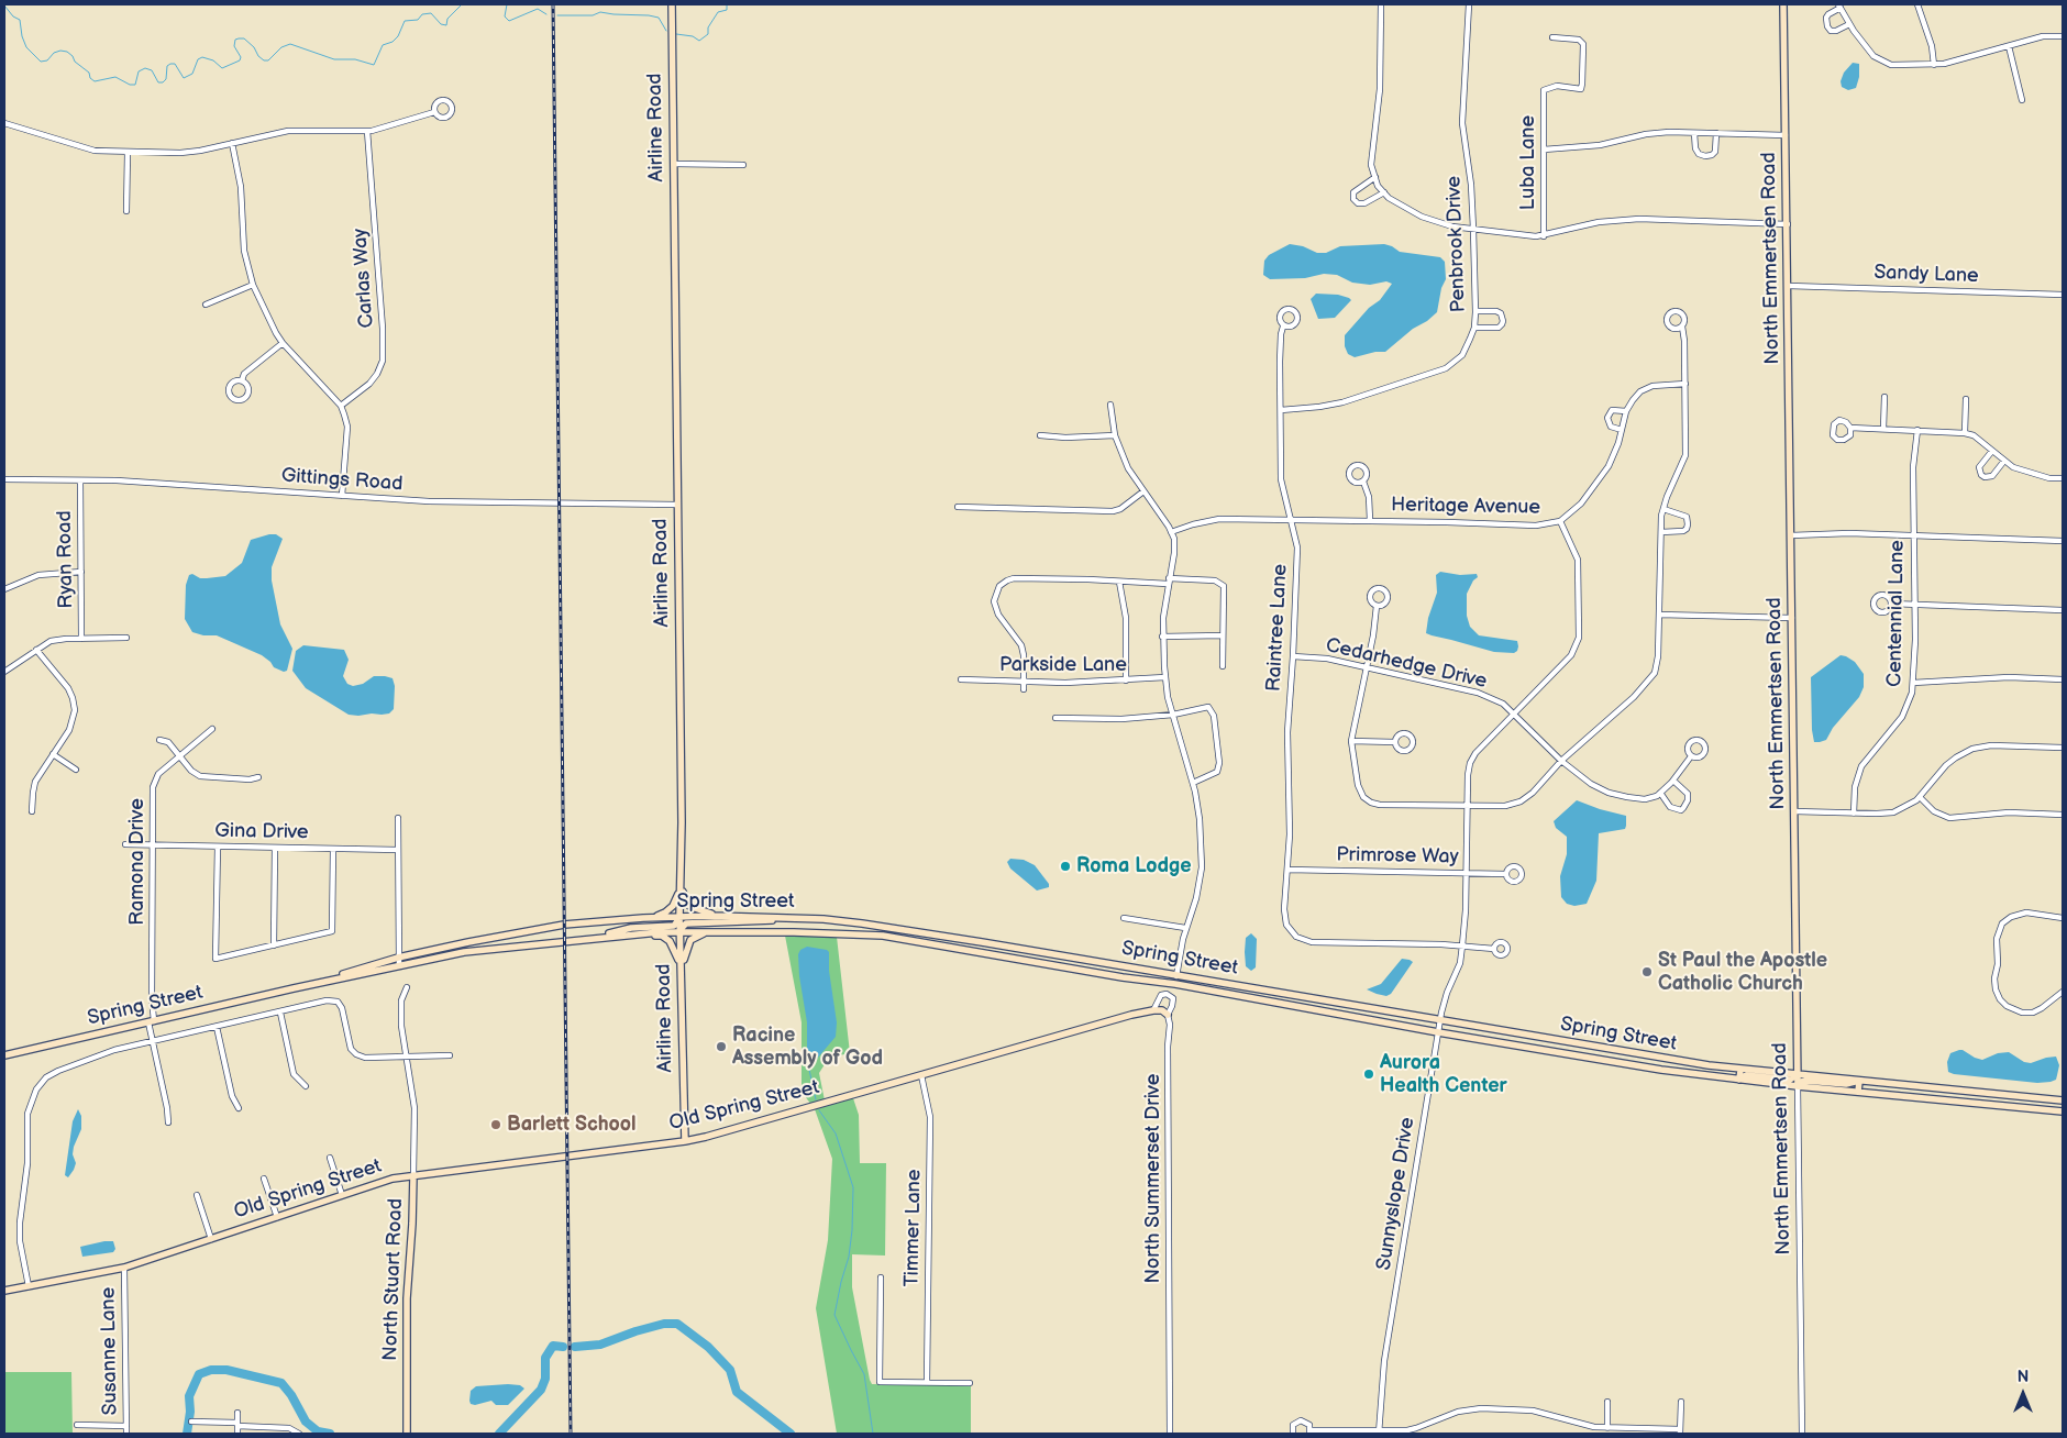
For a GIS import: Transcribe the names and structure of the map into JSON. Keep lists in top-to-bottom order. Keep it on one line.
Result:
{"streets":{"main road":["Airline Road","North Emmertsen Road","Spring Street","Old Spring Street","North Stuart Road"],"street":["Luba Lane","Penbrook Drive","Sandy Lane","Carlas Way","Gittings Road","Heritage Avenue","Ryan Road","Centennial Lane","Raintree Lane","Cedarhedge Drive","Parkside Lane","Gina Drive","Primrose Way","Ramona Drive","North Summerset Drive","Sunnyslope Drive","Timmer Lane","Susanne Lane"]},"crossings":[["Airline Road","Gittings Road"],["Airline Road","Spring Street"],["Airline Road","Old Spring Street"],["Penbrook Drive","Raintree Lane"],["North Emmertsen Road","Sandy Lane"],["North Emmertsen Road","Spring Street"],["Gittings Road","Ryan Road"],["Heritage Avenue","Raintree Lane"],["Raintree Lane","Cedarhedge Drive"],["Raintree Lane","Primrose Way"],["Raintree Lane","Sunnyslope Drive"],["Cedarhedge Drive","Sunnyslope Drive"],["Gina Drive","Ramona Drive"],["Primrose Way","Sunnyslope Drive"],["Ramona Drive","Spring Street"],["Spring Street","Sunnyslope Drive"],["Old Spring Street","North Summerset Drive"],["Old Spring Street","Timmer Lane"],["Old Spring Street","North Stuart Road"],["Old Spring Street","Susanne Lane"]],"places":["Roma Lodge","St Paul the Apostle Catholic Church","Racine Assembly of God","Aurora Health Center","Barlett School"],"north":"top"}
